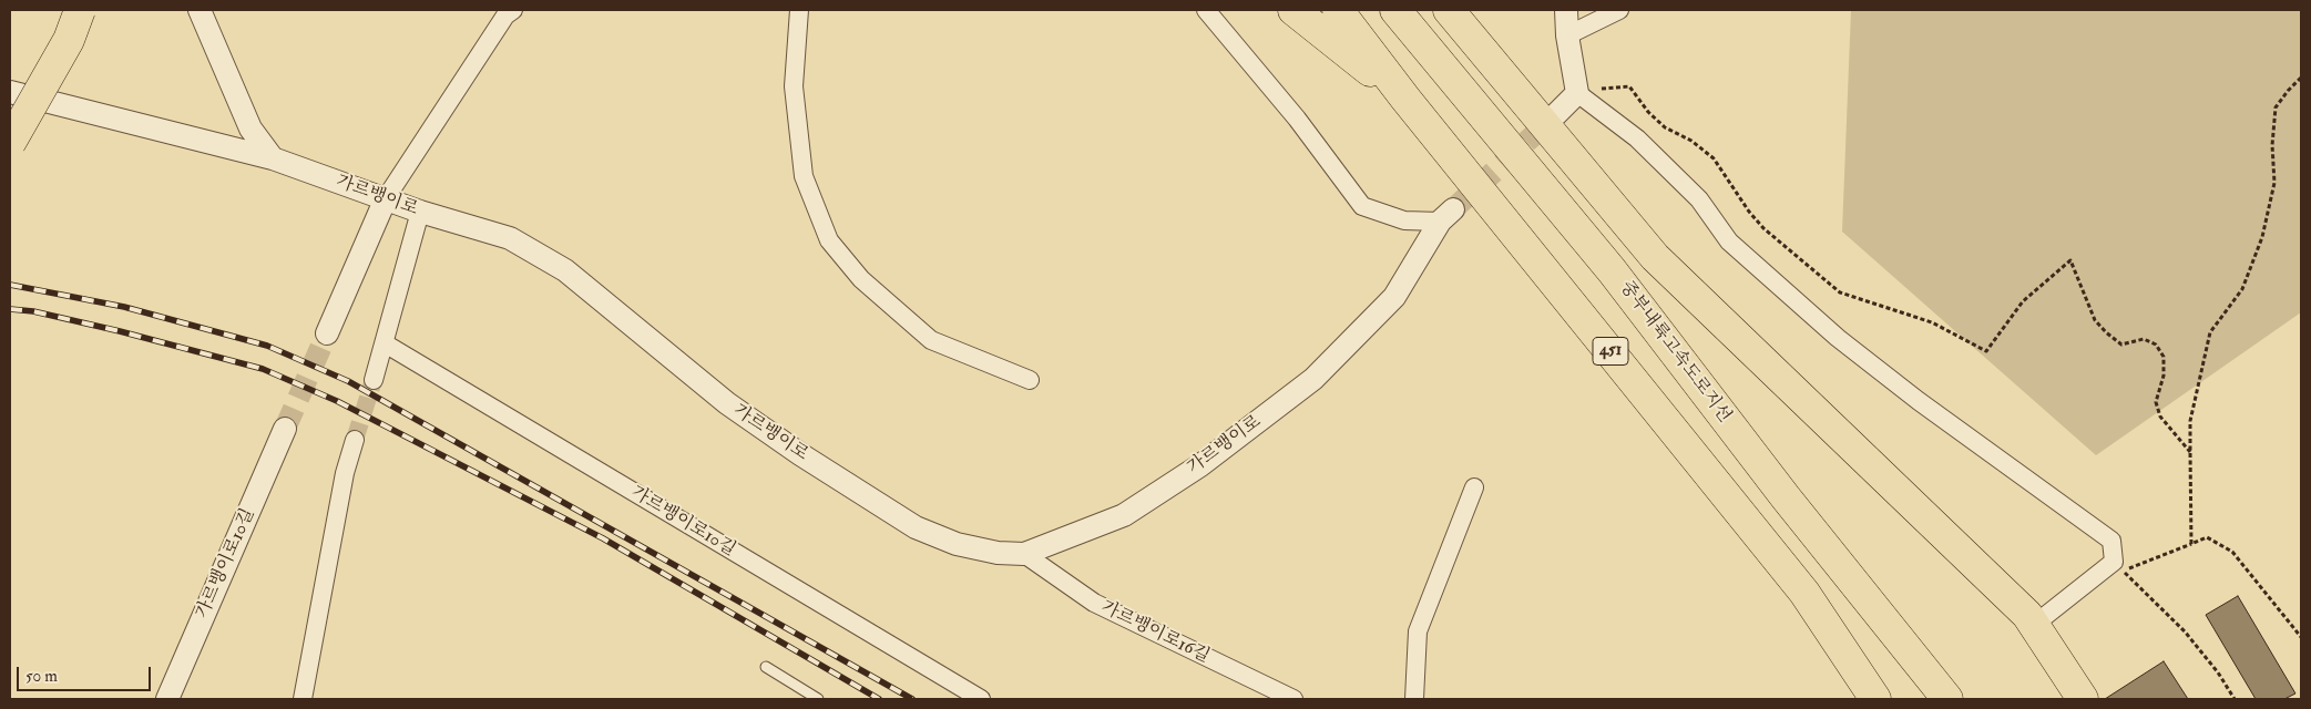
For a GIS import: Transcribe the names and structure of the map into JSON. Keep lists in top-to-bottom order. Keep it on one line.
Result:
{"streets":{"highway":["451","중부내륙고속도로지선"],"street":["가르뱅이로","가르뱅이로10길","가르뱅이로16길"]},"crossings":[["가르뱅이로","가르뱅이로16길"]],"scale_bar":"50 m"}
